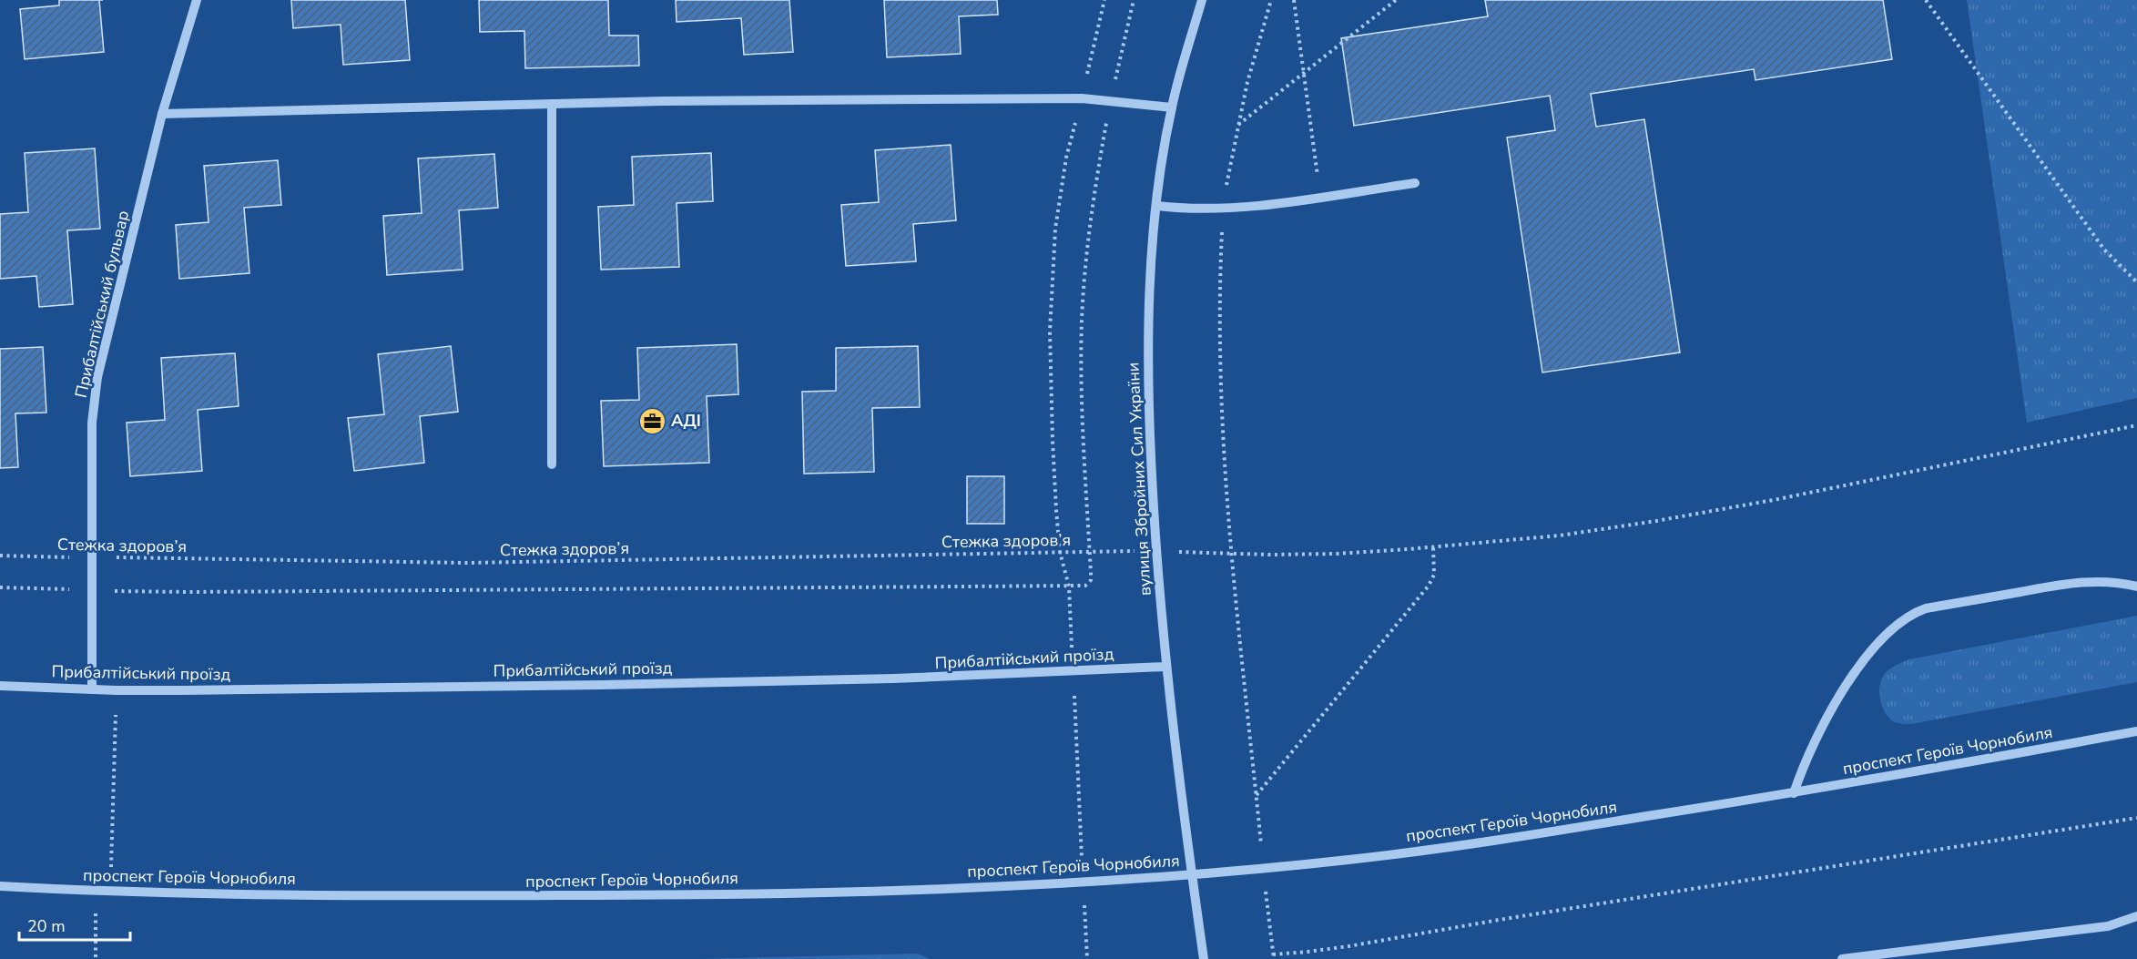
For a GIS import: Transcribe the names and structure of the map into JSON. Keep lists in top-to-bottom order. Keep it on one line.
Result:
{"streets":{"street":["Прибалтійський бульвар","вулиця Збройних Сил України","Прибалтійський проїзд","проспект Героїв Чорнобиля"],"path":["Стежка здоров’я"]},"crossings":[["Прибалтійський бульвар","Стежка здоров’я"],["Прибалтійський бульвар","Прибалтійський проїзд"],["вулиця Збройних Сил України","Стежка здоров’я"],["вулиця Збройних Сил України","Прибалтійський проїзд"],["вулиця Збройних Сил України","проспект Героїв Чорнобиля"]],"places":{"office":["АДІ"]},"scale_bar":"20 m"}
